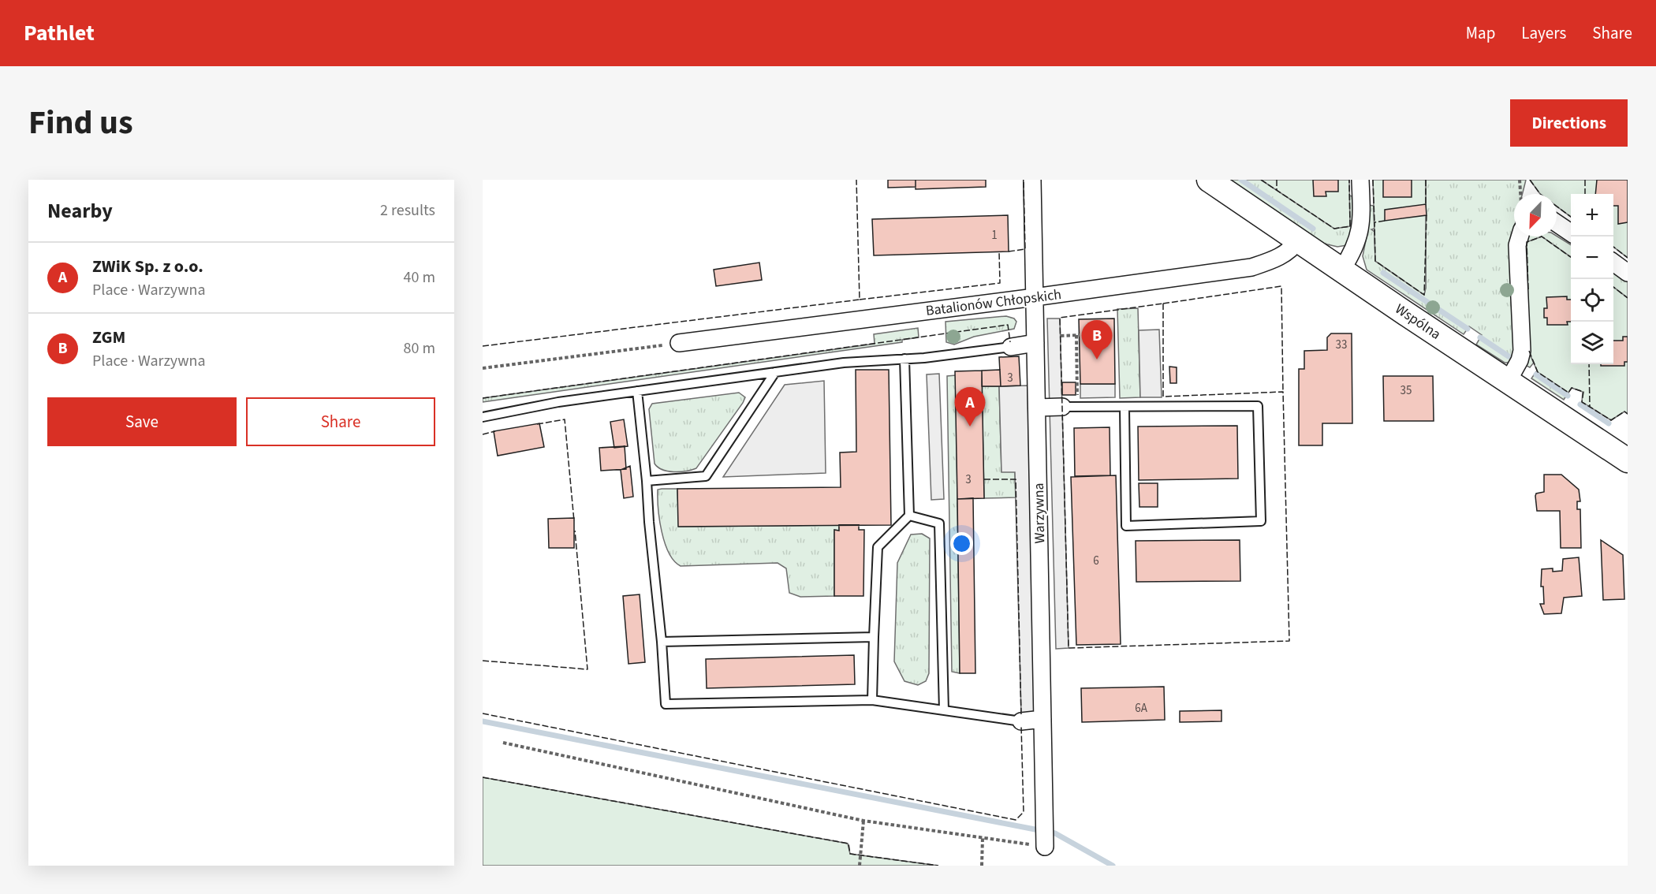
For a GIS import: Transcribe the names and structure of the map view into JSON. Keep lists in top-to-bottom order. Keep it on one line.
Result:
{"streets":{"street":["Batalionów Chłopskich","Wspólna","Warzywna"]},"crossings":[["Batalionów Chłopskich","Wspólna"],["Batalionów Chłopskich","Warzywna"]],"house_numbers":["1","33","3","35","3","6","6A"],"north":"bottom left","page":{"header":"Pathlet","nav":["Map","Layers","Share"],"title":"Find us","buttons":["Directions",["Save","Share"]],"heading":["Nearby","2 results"],"map_buttons":["+","−"],"list":[{"mark":"A","name":"ZWiK Sp. z o.o.","note":"Place · Warzywna","value":"40 m"},{"mark":"B","name":"ZGM","note":"Place · Warzywna","value":"80 m"}],"pins":["B","A"]}}
